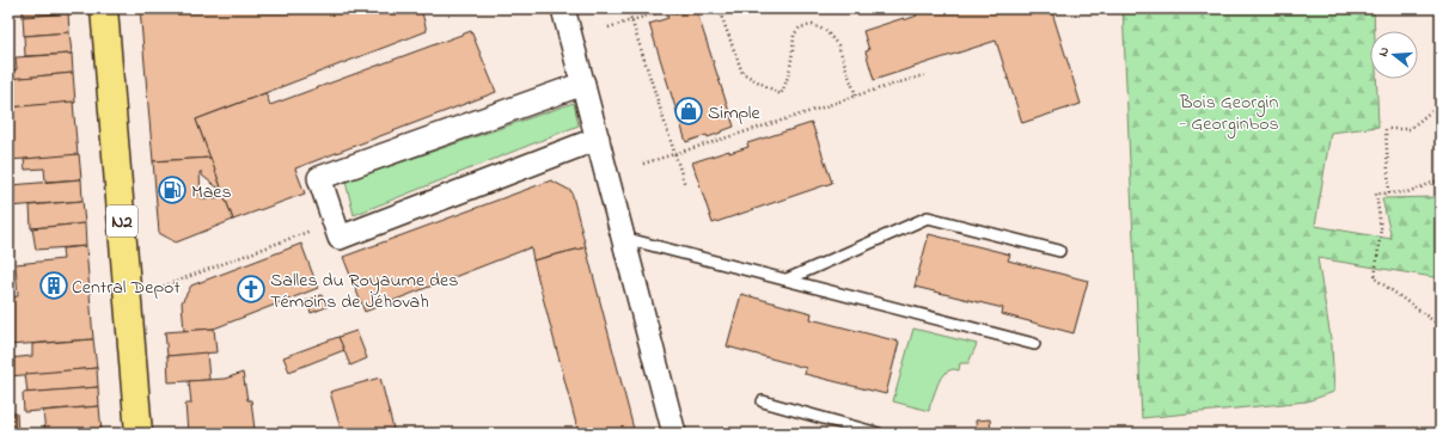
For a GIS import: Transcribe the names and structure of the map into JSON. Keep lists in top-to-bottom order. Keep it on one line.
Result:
{"streets":{"main road":["N2"]},"parks":["Bois Georgin - Georginbos"],"places":{"shop":["Simple"],"fuel station":["Maes"],"building":["Central Depot"],"church":["Salles du Royaume des Témoins de Jéhovah"]},"north":"left"}
